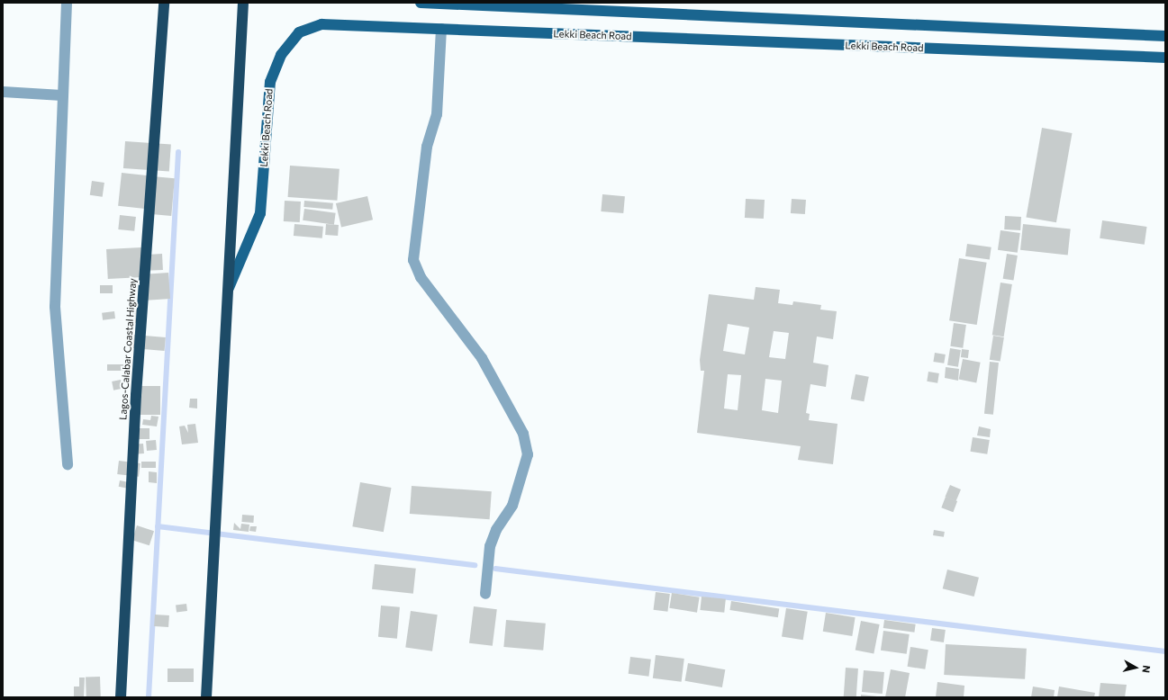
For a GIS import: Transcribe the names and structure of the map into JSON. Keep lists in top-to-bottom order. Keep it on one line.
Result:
{"streets":{"highway":["Lagos-Calabar Coastal Highway"],"main road":["Lekki Beach Road"]},"north":"right"}
